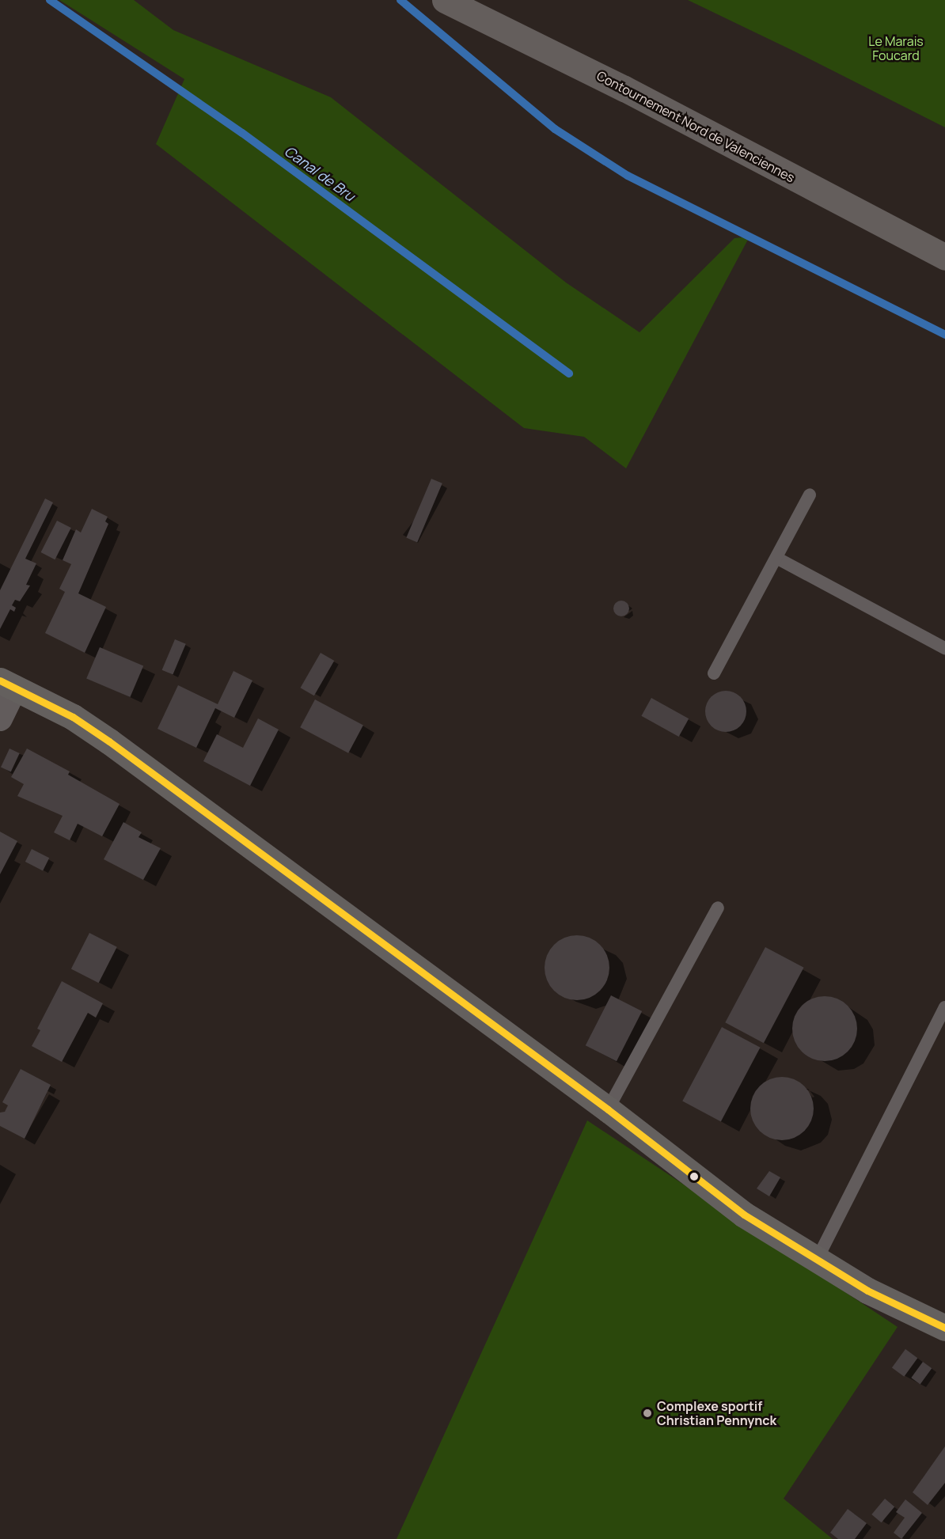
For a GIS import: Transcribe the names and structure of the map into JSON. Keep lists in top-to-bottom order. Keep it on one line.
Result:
{"streets":{"main road":["Contournement Nord de Valenciennes"]},"water":["Canal de Bru"],"parks":["Le Marais Foucard"],"places":["Complexe sportif Christian Pennynck"]}
